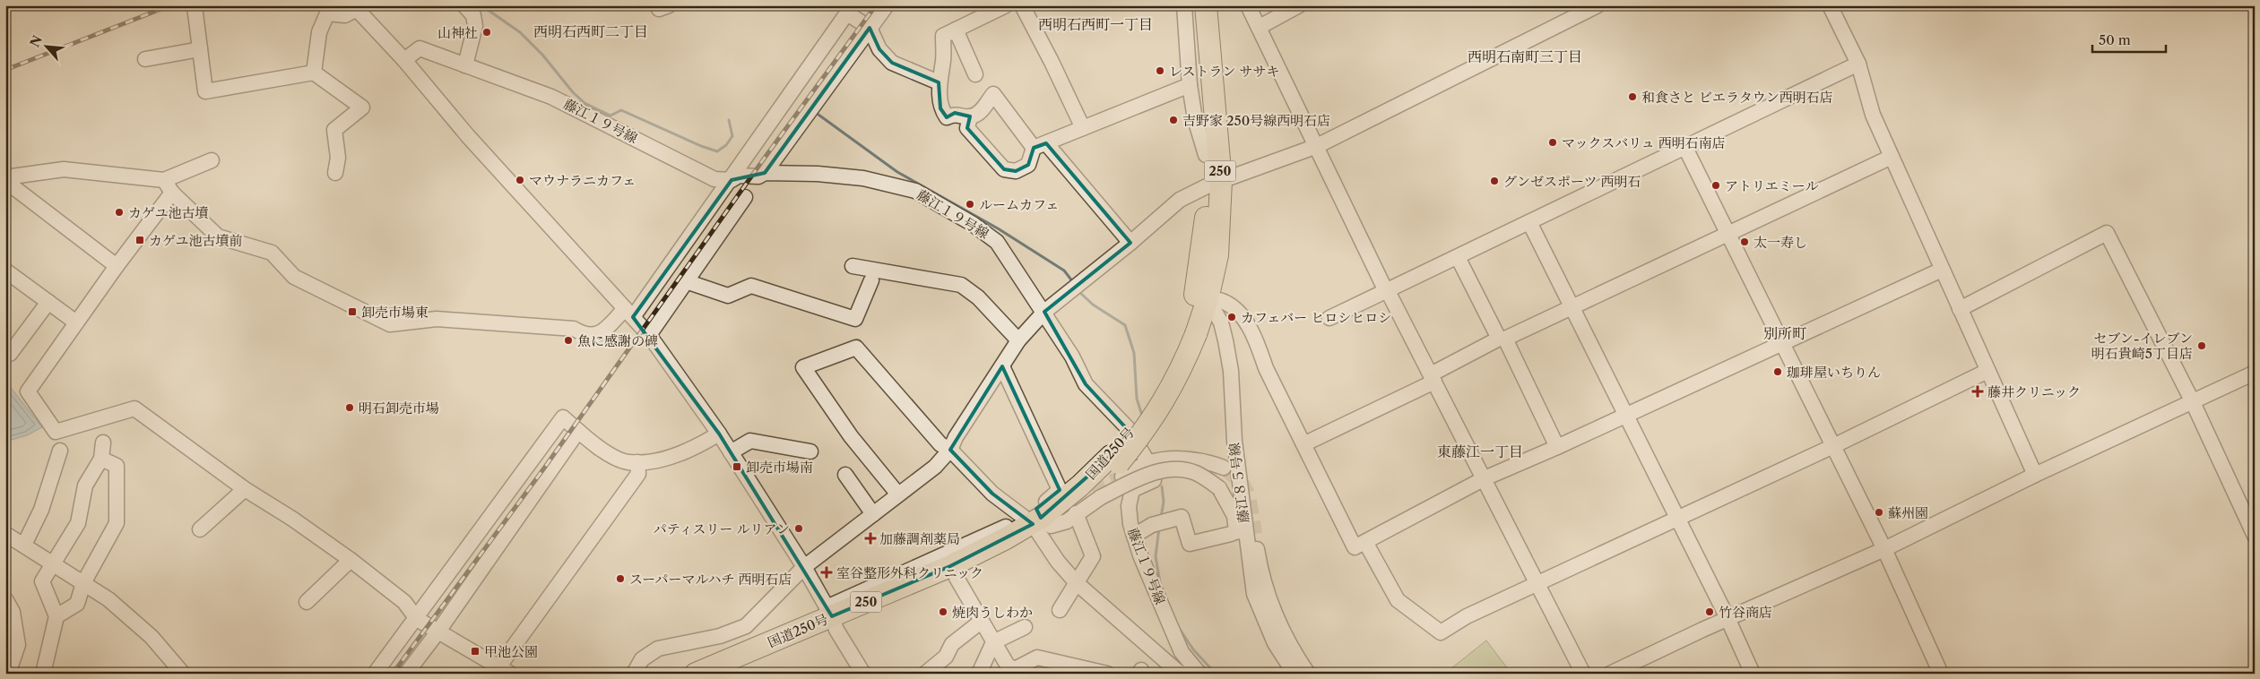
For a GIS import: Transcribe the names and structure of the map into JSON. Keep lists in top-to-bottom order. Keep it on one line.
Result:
{"streets":{"highway":["250","国道250号"],"street":["藤江１９号線","藤江８５号線"]},"crossings":[["国道250号","藤江８５号線"]],"districts":["西明石西町一丁目","西明石西町二丁目","西明石南町三丁目","別所町","東藤江一丁目"],"places":{"other":["山神社","レストラン ササキ","和食さと ビエラタウン西明石店","吉野家 250号線西明石店","マックスバリュ 西明石南店","マウナラニカフェ","グンゼスポーツ 西明石","アトリエミール","ルームカフェ","カゲユ池古墳","太一寿し","カフェバー ヒロシヒロシ","魚に感謝の碑","セブン-イレブン 明石貴崎5丁目店","珈琲屋いちりん","明石卸売市場","蘇州園","パティスリー ルリアン","スーパーマルハチ 西明石店","焼肉うしわか","竹谷商店"],"transit":["カゲユ池古墳前","卸売市場東","卸売市場南","甲池公園"],"health":["藤井クリニック","加藤調剤薬局","室谷整形外科クリニック"]},"scale_bar":"50 m","north":"top left"}
